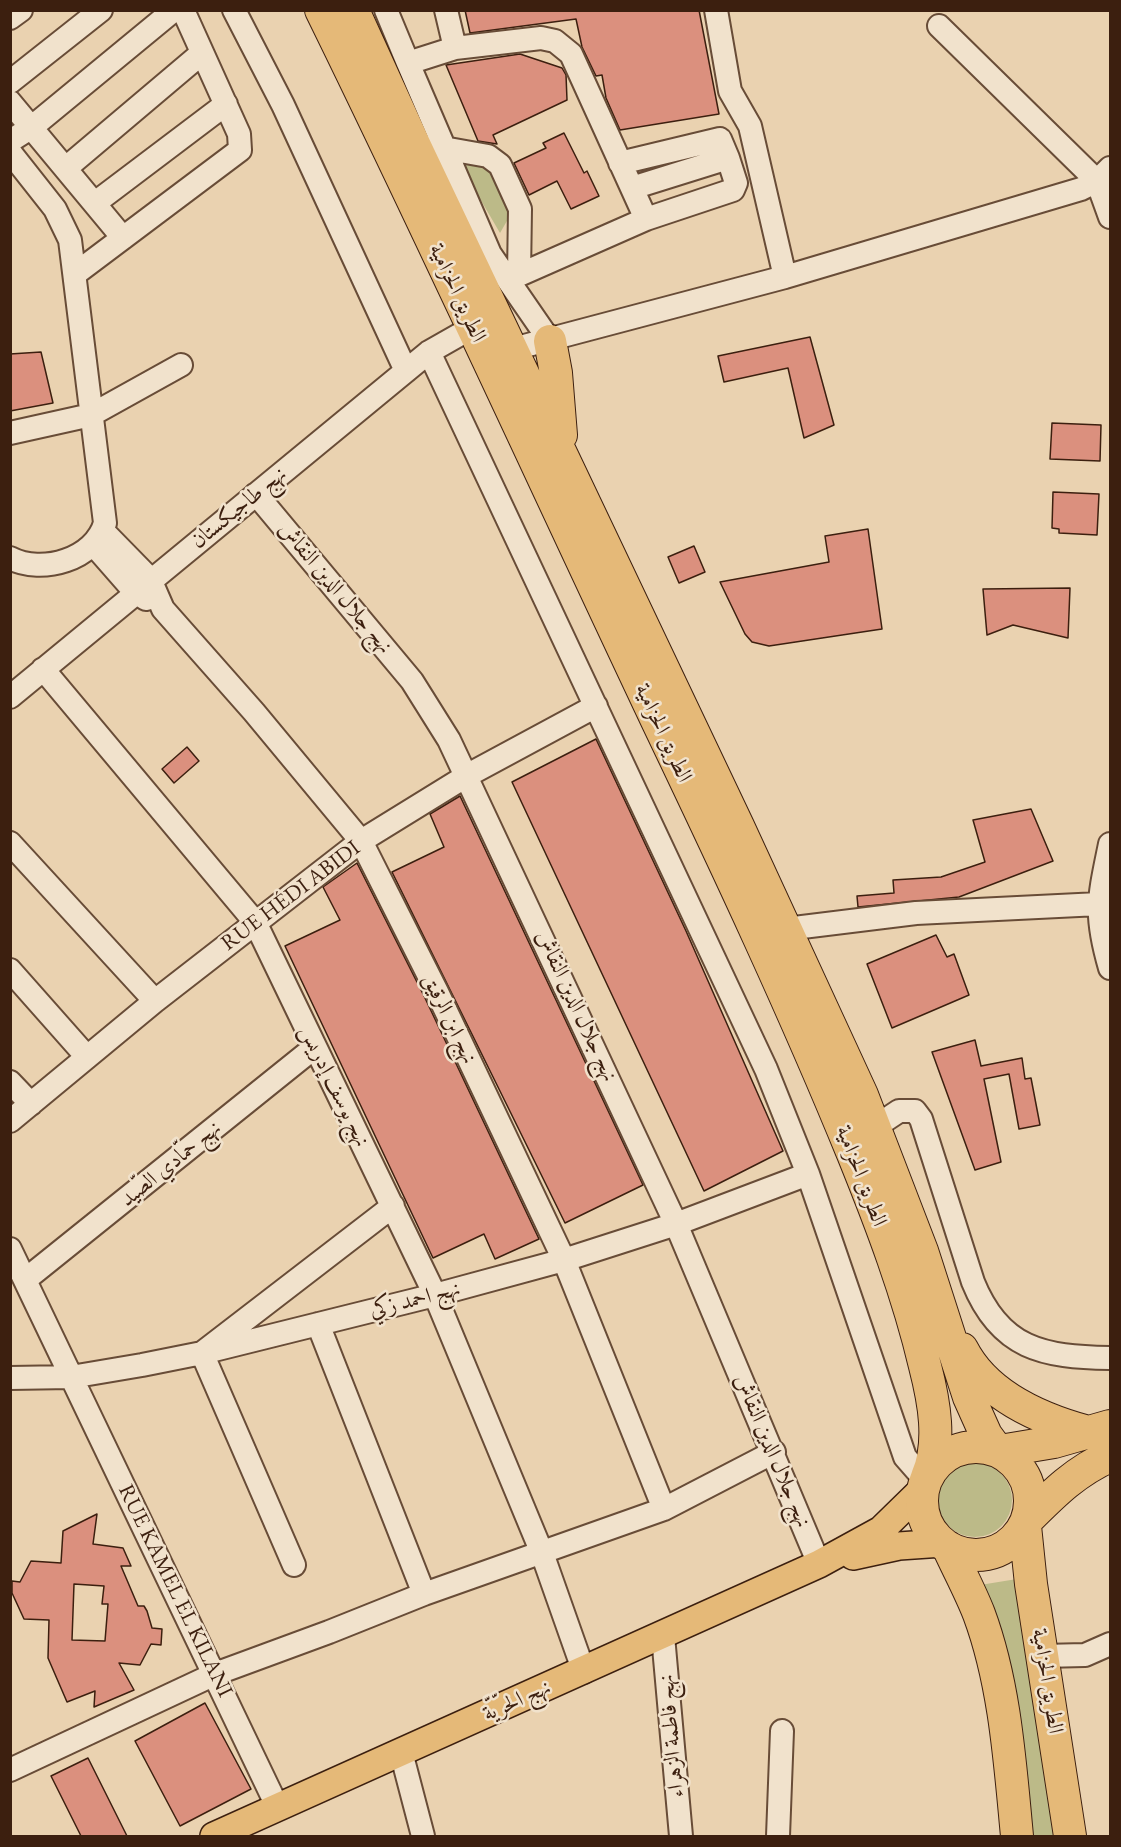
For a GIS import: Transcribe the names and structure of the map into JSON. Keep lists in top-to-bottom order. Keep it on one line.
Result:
{"streets":{"highway":["الطريق الحزامية"],"main road":["نهج الحرّيّة"],"street":["نهج طاجيكستان","نهج جلال الدين النقاش","RUE HÉDI ABIDI","نهج ابن الرقيق","نهج يوسف إدريس","نهج حمّادي الصّيد","نهج احمد زكي","RUE KAMEL EL KILANI","نهج فاطمة الزهراء"]},"crossings":[["الطريق الحزامية","نهج طاجيكستان"],["نهج طاجيكستان","نهج جلال الدين النقاش"],["نهج طاجيكستان","نهج ابن الرقيق"],["نهج طاجيكستان","نهج يوسف إدريس"],["نهج جلال الدين النقاش","RUE HÉDI ABIDI"],["نهج جلال الدين النقاش","نهج احمد زكي"],["نهج جلال الدين النقاش","نهج الحرّيّة"],["RUE HÉDI ABIDI","نهج ابن الرقيق"],["RUE HÉDI ABIDI","نهج يوسف إدريس"],["نهج ابن الرقيق","نهج احمد زكي"],["نهج يوسف إدريس","نهج حمّادي الصّيد"],["نهج يوسف إدريس","نهج احمد زكي"],["نهج يوسف إدريس","نهج الحرّيّة"],["نهج حمّادي الصّيد","RUE KAMEL EL KILANI"],["نهج احمد زكي","RUE KAMEL EL KILANI"],["RUE KAMEL EL KILANI","نهج الحرّيّة"],["نهج الحرّيّة","نهج فاطمة الزهراء"]]}
